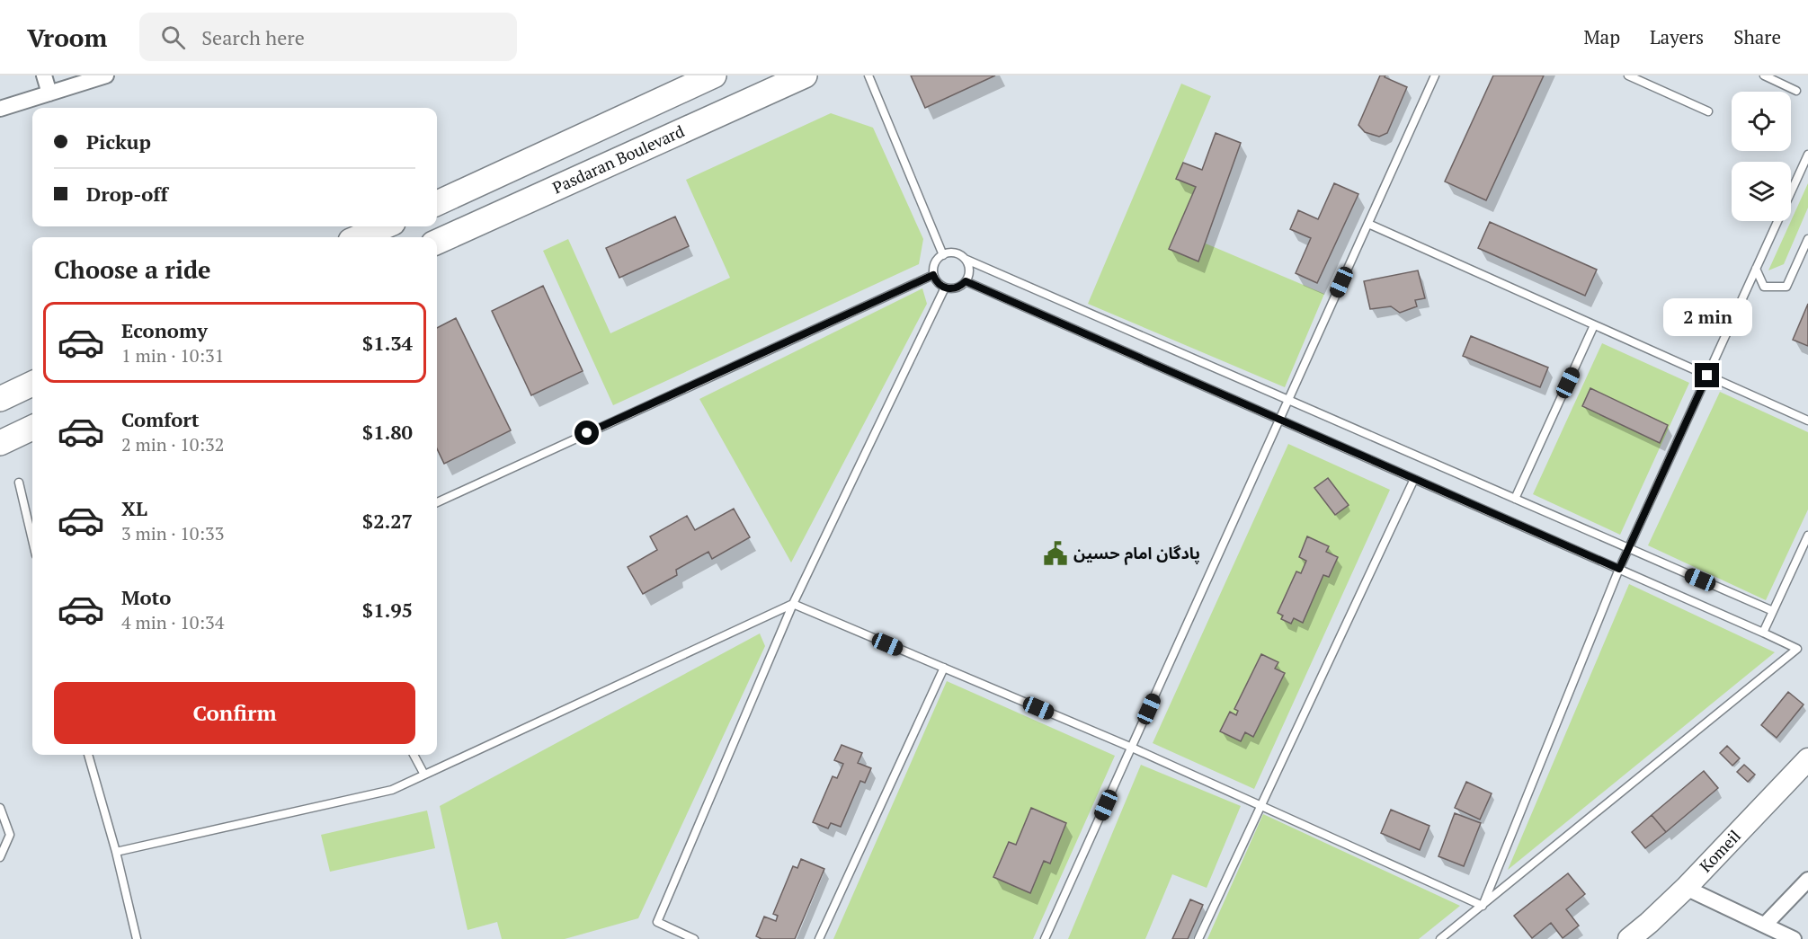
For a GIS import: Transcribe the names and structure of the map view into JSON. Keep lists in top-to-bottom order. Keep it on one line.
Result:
{"streets":{"main road":["Pasdaran Boulevard"],"street":["Komeil"]},"places":{"public building":["پادگان امام حسین"]},"page":{"header":"Vroom","search":"Search here","nav":["Map","Layers","Share"],"banner":["Pickup","Drop-off"],"heading":"Choose a ride","bubble":"2 min","list":[{"name":"Economy","note":"1 min · 10:31","value":"$1.34"},{"name":"Comfort","note":"2 min · 10:32","value":"$1.80"},{"name":"XL","note":"3 min · 10:33","value":"$2.27"},{"name":"Moto","note":"4 min · 10:34","value":"$1.95"}],"buttons":"Confirm"}}
